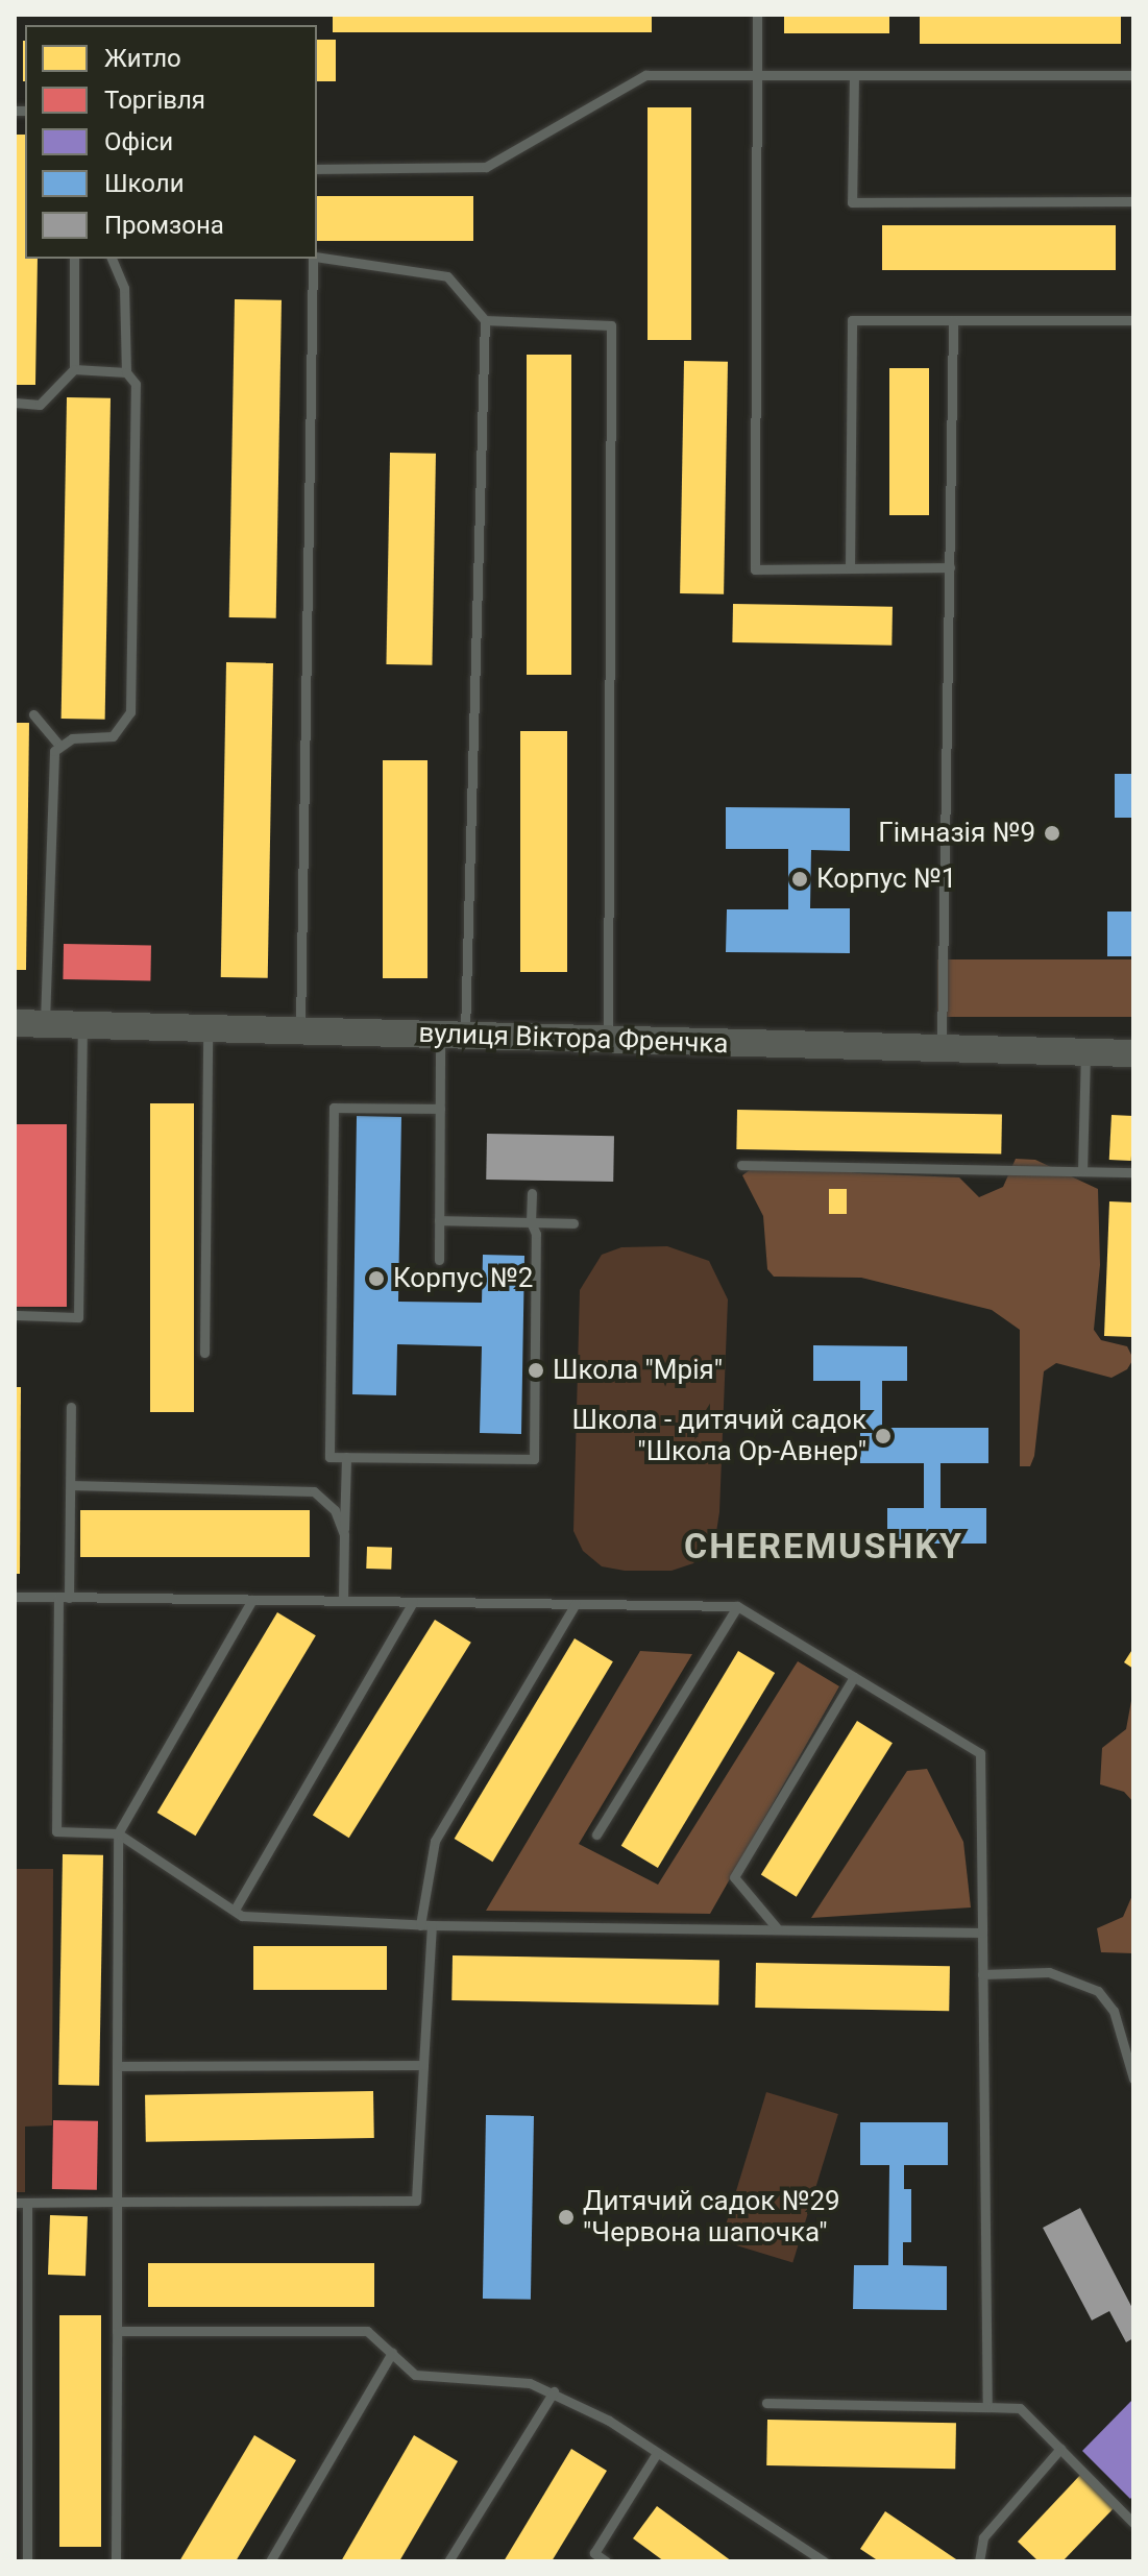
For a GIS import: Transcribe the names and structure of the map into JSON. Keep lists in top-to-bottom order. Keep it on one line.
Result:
{"streets":{"street":["вулиця Віктора Френчка"]},"districts":["CHEREMUSHKY"],"places":["Гімназія №9","Корпус №1","Корпус №2","Школа \"Мрія\"","Школа - дитячий садок \"Школа Ор-Авнер\"","Дитячий садок №29 \"Червона шапочка\""],"legend":["Житло","Торгівля","Офіси","Школи","Промзона"]}
